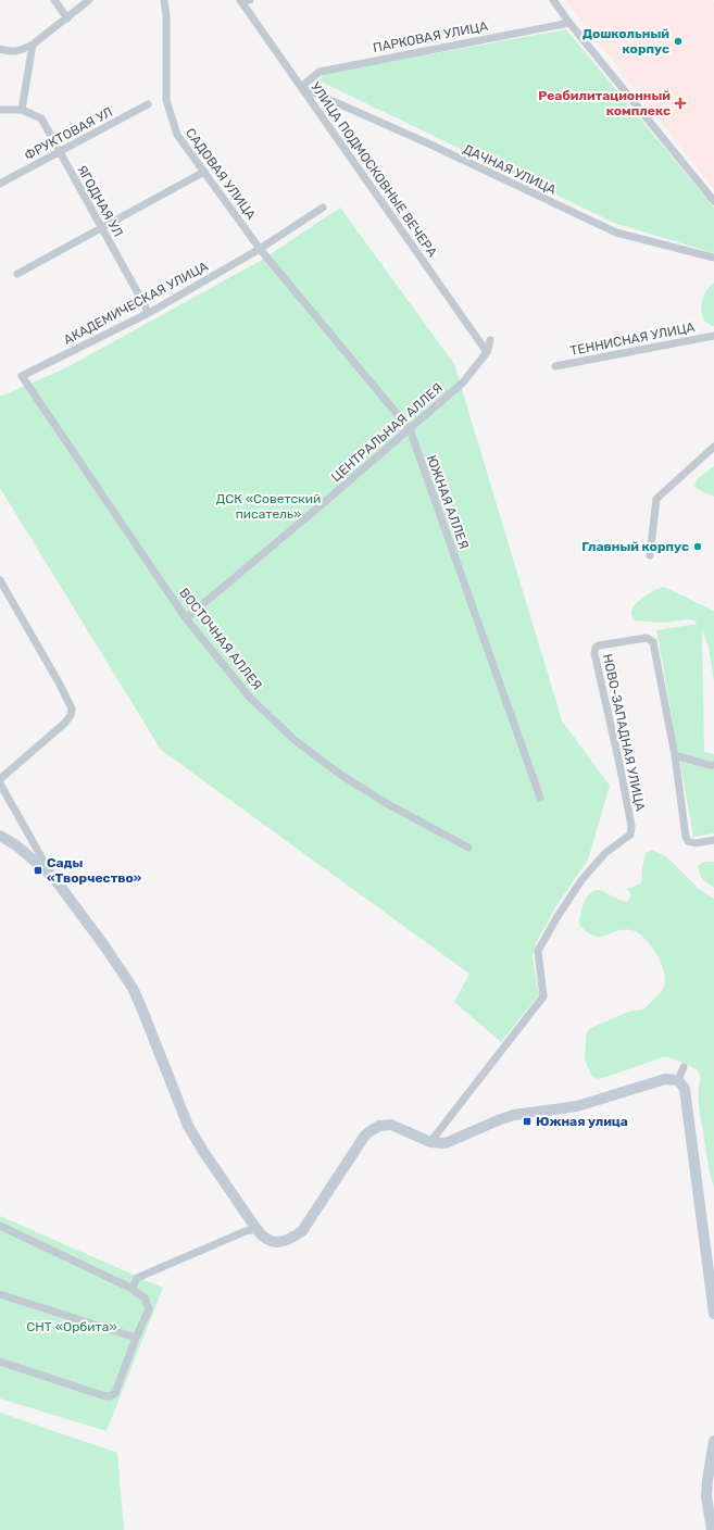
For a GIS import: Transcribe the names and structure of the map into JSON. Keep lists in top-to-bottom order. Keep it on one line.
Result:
{"streets":{"street":["ПАРКОВАЯ УЛИЦА","ФРУКТОВАЯ УЛ","УЛИЦА ПОДМОСКОВНЫЕ ВЕЧЕРА","ДАЧНАЯ УЛИЦА","САДОВАЯ УЛИЦА","ЯГОДНАЯ УЛ","АКАДЕМИЧЕСКАЯ УЛИЦА","ТЕННИСНАЯ УЛИЦА","ЦЕНТРАЛЬНАЯ АЛЛЕЯ","ЮЖНАЯ АЛЛЕЯ","ВОСТОЧНАЯ АЛЛЕЯ","НОВО-ЗАПАДНАЯ УЛИЦА"]},"crossings":[["ПАРКОВАЯ УЛИЦА","УЛИЦА ПОДМОСКОВНЫЕ ВЕЧЕРА"],["ПАРКОВАЯ УЛИЦА","ДАЧНАЯ УЛИЦА"],["ФРУКТОВАЯ УЛ","ЯГОДНАЯ УЛ"],["УЛИЦА ПОДМОСКОВНЫЕ ВЕЧЕРА","ДАЧНАЯ УЛИЦА"],["УЛИЦА ПОДМОСКОВНЫЕ ВЕЧЕРА","ЦЕНТРАЛЬНАЯ АЛЛЕЯ"],["САДОВАЯ УЛИЦА","АКАДЕМИЧЕСКАЯ УЛИЦА"],["САДОВАЯ УЛИЦА","ЮЖНАЯ АЛЛЕЯ"],["ЯГОДНАЯ УЛ","АКАДЕМИЧЕСКАЯ УЛИЦА"],["АКАДЕМИЧЕСКАЯ УЛИЦА","ЮЖНАЯ АЛЛЕЯ"],["АКАДЕМИЧЕСКАЯ УЛИЦА","ВОСТОЧНАЯ АЛЛЕЯ"],["ЦЕНТРАЛЬНАЯ АЛЛЕЯ","ЮЖНАЯ АЛЛЕЯ"],["ЦЕНТРАЛЬНАЯ АЛЛЕЯ","ВОСТОЧНАЯ АЛЛЕЯ"]],"parks":["ДСК «Советский писатель»","СНТ «Орбита»"],"places":{"other":["Дошкольный корпус","Главный корпус"],"health":["Реабилитационный комплекс"],"transit":["Сады «Творчество»","Южная улица"]}}
